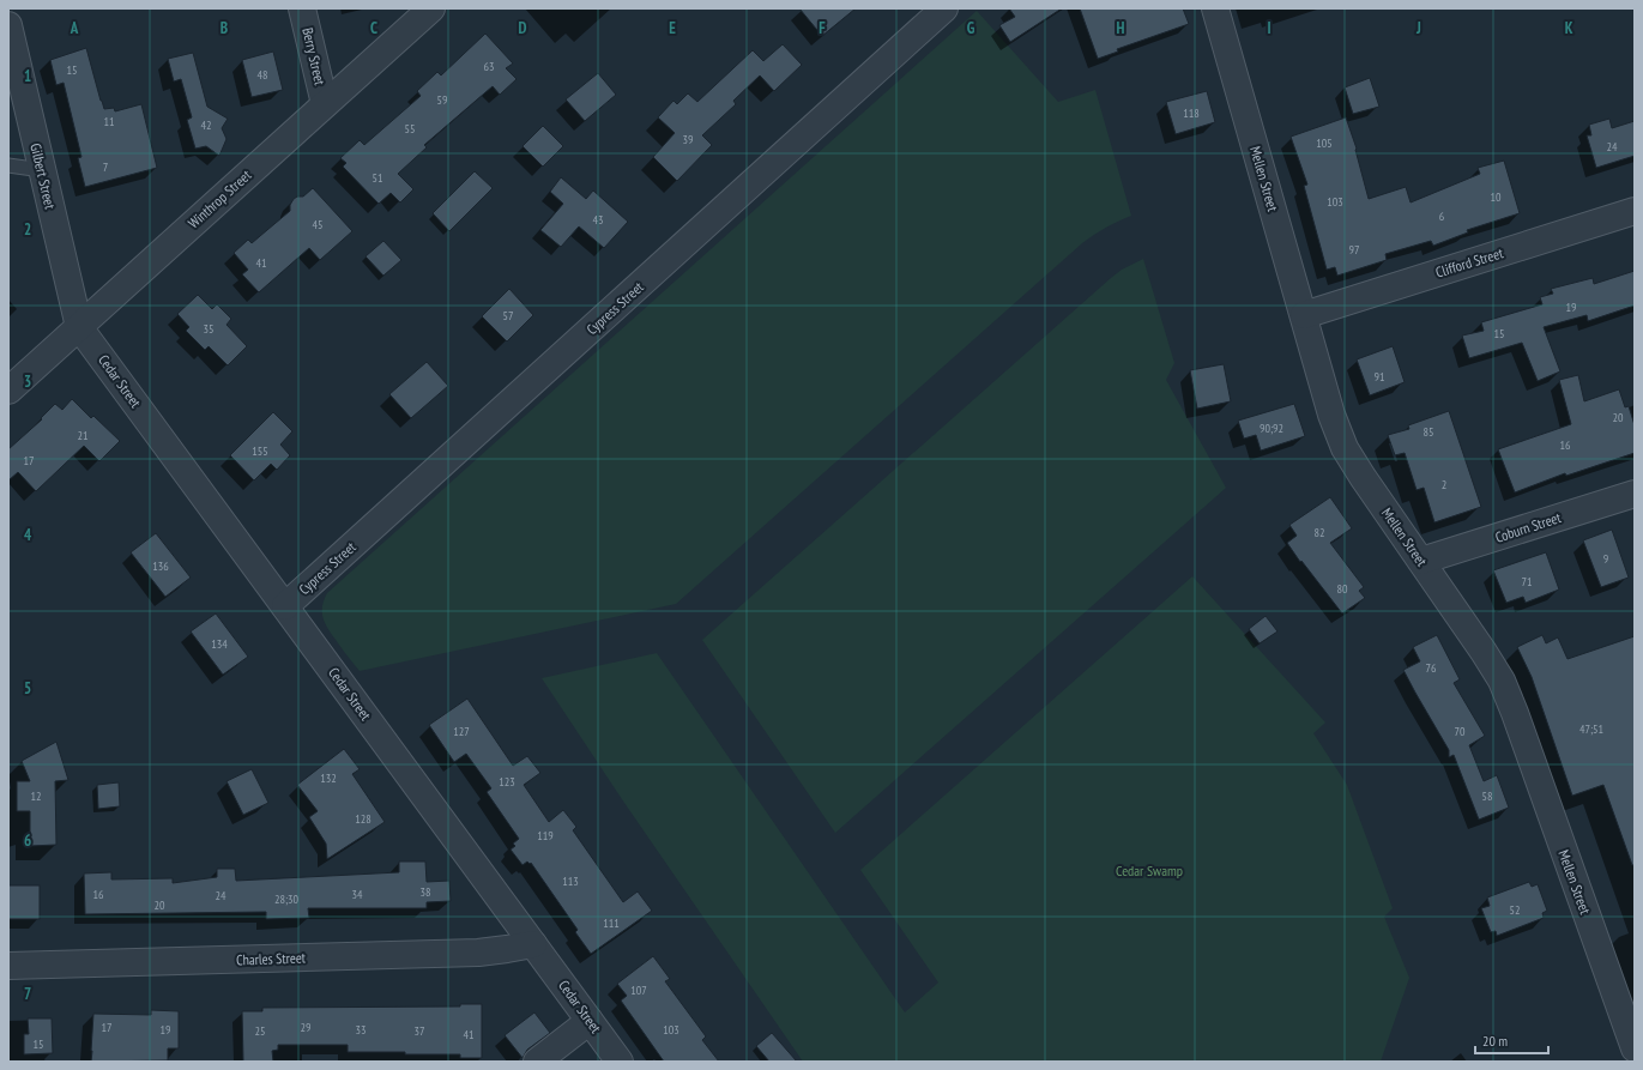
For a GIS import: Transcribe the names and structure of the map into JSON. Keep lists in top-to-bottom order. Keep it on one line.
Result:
{"streets":{"street":["Berry Street","Gilbert Street","Mellen Street","Winthrop Street","Clifford Street","Cypress Street","Cedar Street","Coburn Street","Charles Street"]},"crossings":[["Berry Street","Winthrop Street"],["Gilbert Street","Winthrop Street"],["Gilbert Street","Cedar Street"],["Mellen Street","Clifford Street"],["Mellen Street","Coburn Street"],["Winthrop Street","Cedar Street"],["Cypress Street","Cedar Street"],["Cedar Street","Charles Street"]],"parks":["Cedar Swamp"],"house_numbers":["63","15","48","59","118","11","42","55","39","105","24","7","51","10","103","6","43","45","97","41","19","57","35","15","91","20","90;92","85","21","16","155","17","2","82","9","136","71","80","134","76","47;51","127","70","132","123","12","58","128","119","113","38","16","34","24","28;30","20","52","111","107","17","29","19","33","103","25","37","41","15"],"scale_bar":"20 m","grid":{"columns":["A","B","C","D","E","F","G","H","I","J","K"],"rows":["1","2","3","4","5","6","7"]}}
